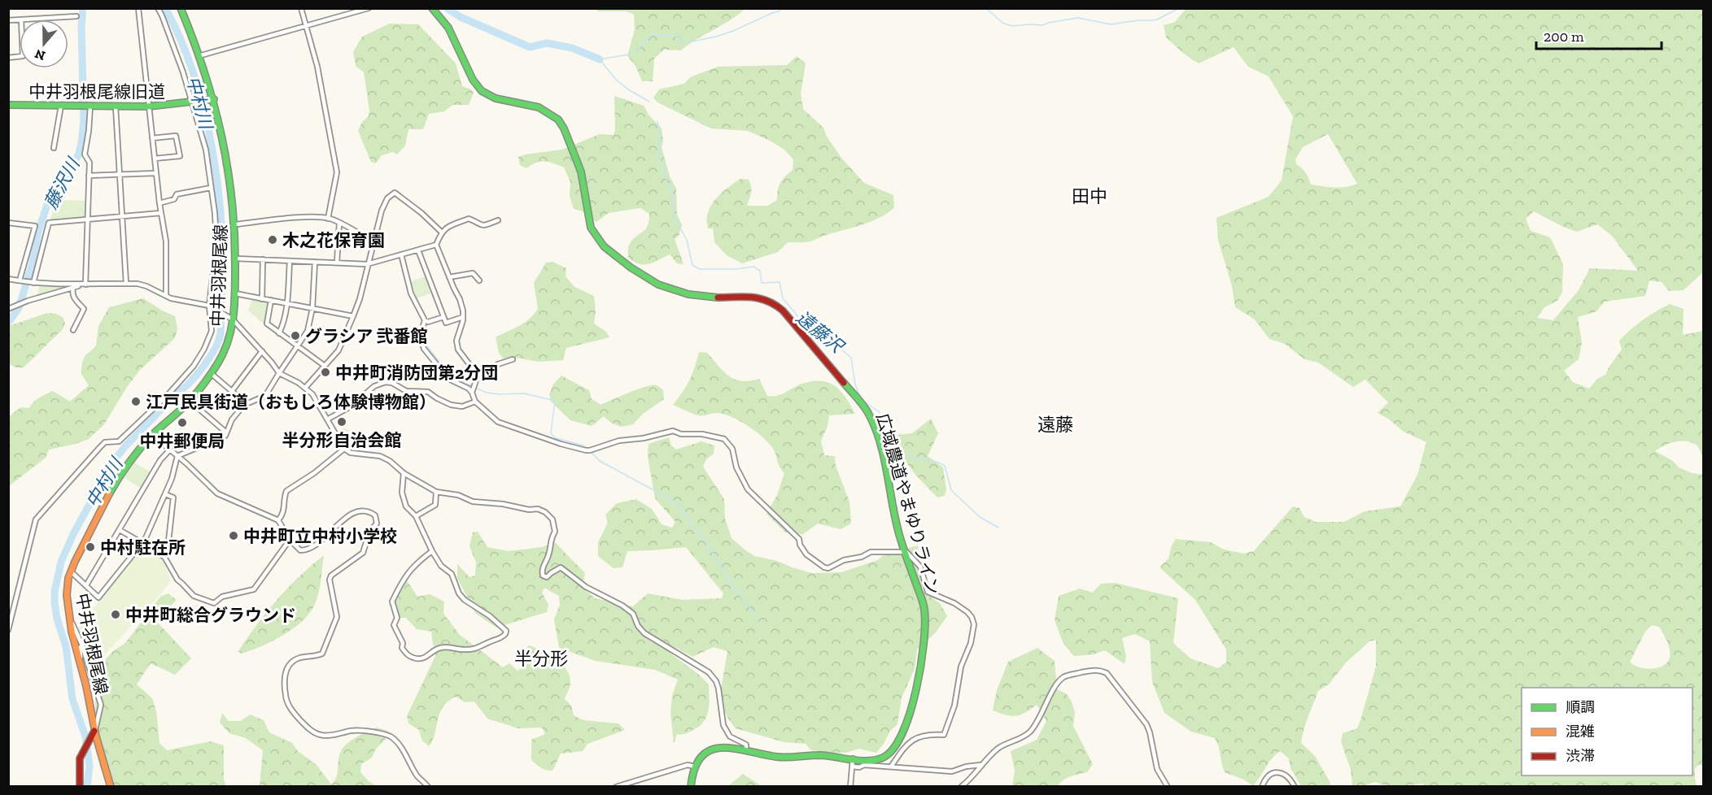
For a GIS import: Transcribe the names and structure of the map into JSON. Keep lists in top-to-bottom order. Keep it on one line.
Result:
{"streets":{"street":["中井羽根尾線旧道","中井羽根尾線","広域農道やまゆりライン"]},"crossings":[["中井羽根尾線旧道","中井羽根尾線"]],"districts":["田中","遠藤","半分形"],"water":["中村川","藤沢川","遠藤沢"],"places":["木之花保育園","グラシア 弐番館","中井町消防団第2分団","江戸民具街道（おもしろ体験博物館）","半分形自治会館","中井郵便局","中井町立中村小学校","中村駐在所","中井町総合グラウンド"],"legend":["順調","混雑","渋滞"],"scale_bar":"200 m","north":"bottom"}
